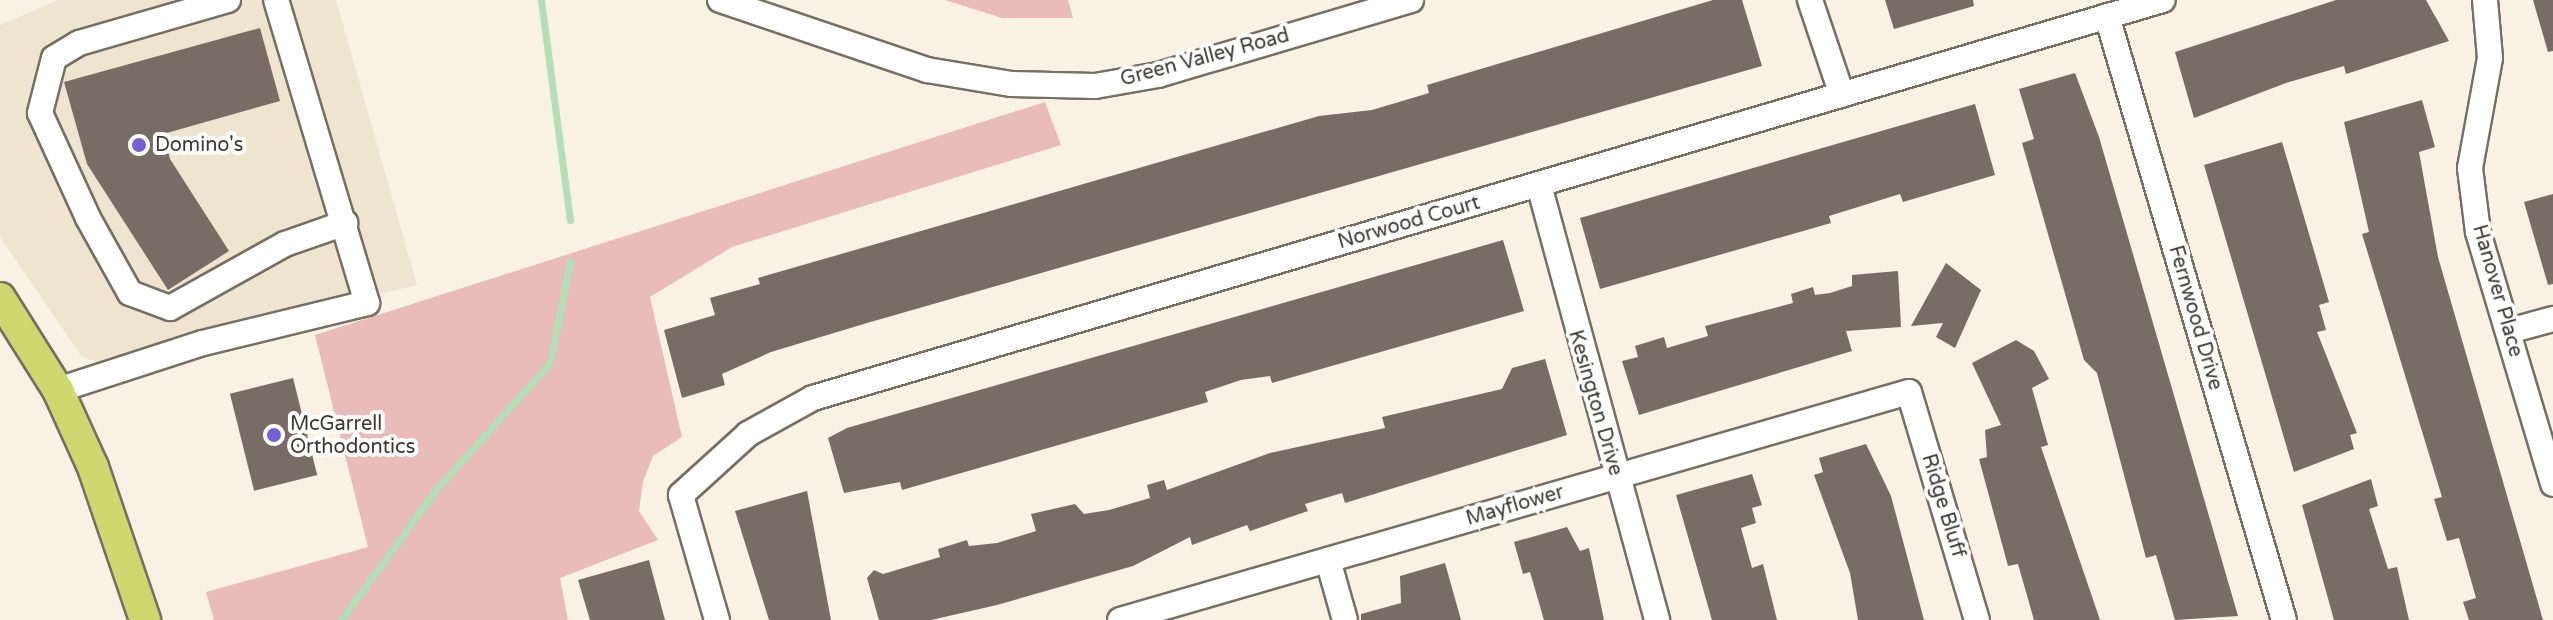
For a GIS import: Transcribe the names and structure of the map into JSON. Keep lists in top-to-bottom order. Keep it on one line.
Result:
{"streets":{"street":["Green Valley Road","Norwood Court","Hanover Place","Fernwood Drive","Kesington Drive","Mayflower","Ridge Bluff"]},"crossings":[["Norwood Court","Fernwood Drive"],["Norwood Court","Kesington Drive"],["Kesington Drive","Mayflower"],["Mayflower","Ridge Bluff"]],"places":["Domino's","McGarrell Orthodontics"]}
